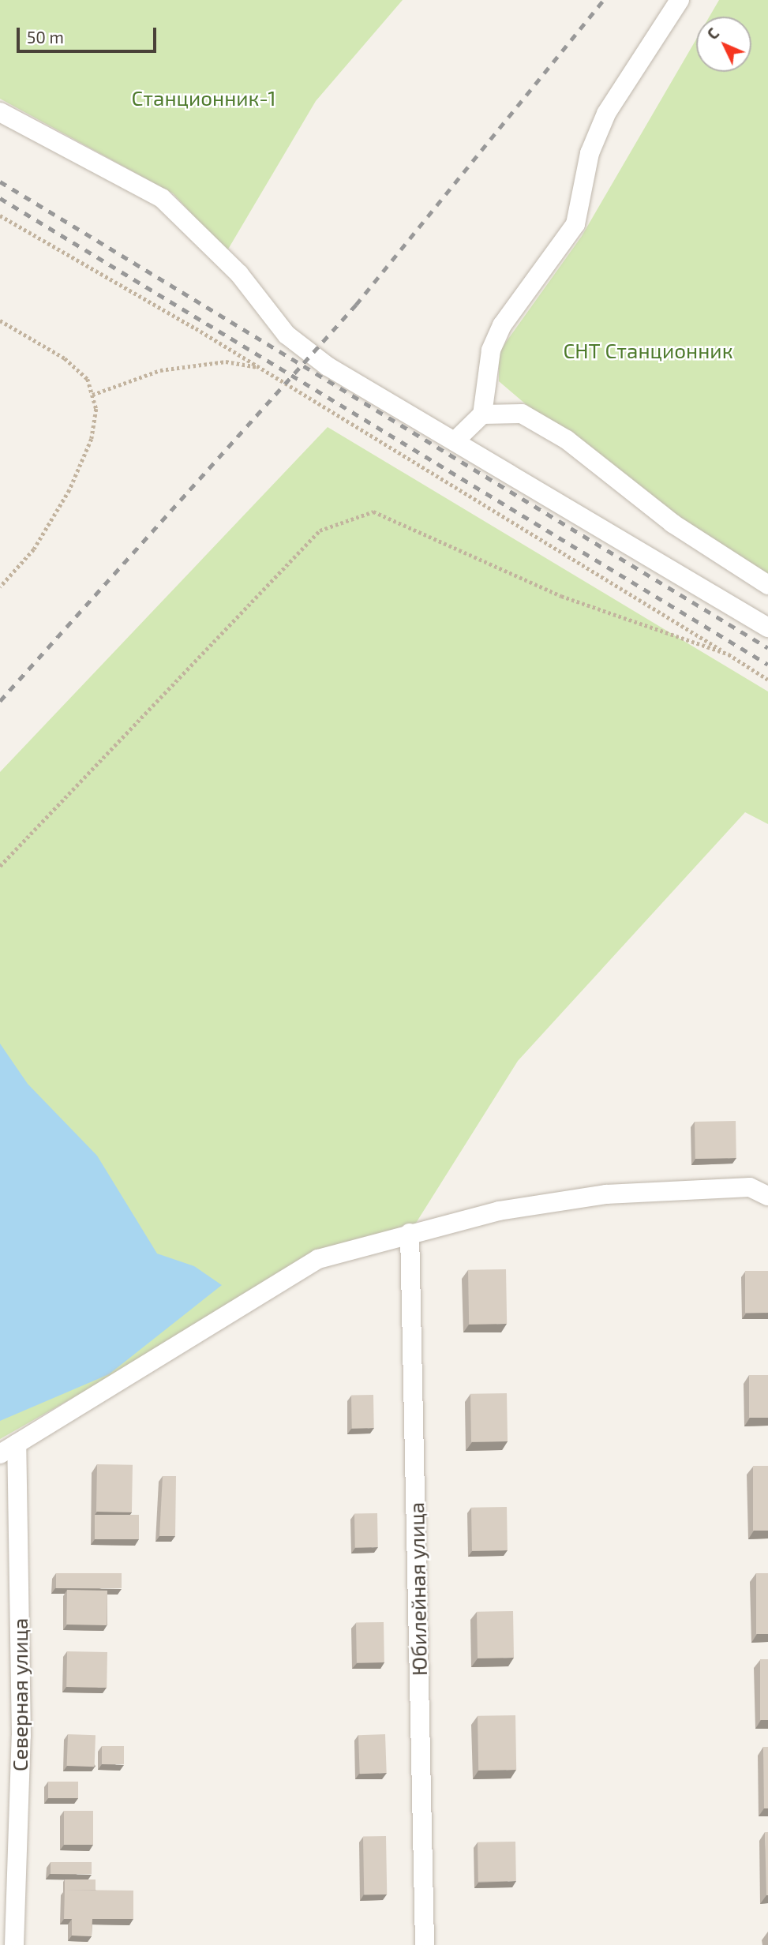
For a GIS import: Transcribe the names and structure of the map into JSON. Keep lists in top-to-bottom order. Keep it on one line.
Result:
{"streets":{"street":["Юбилейная улица","Северная улица"]},"parks":["Станционник-1","СНТ Станционник"],"scale_bar":"50 m","north":"top left"}
